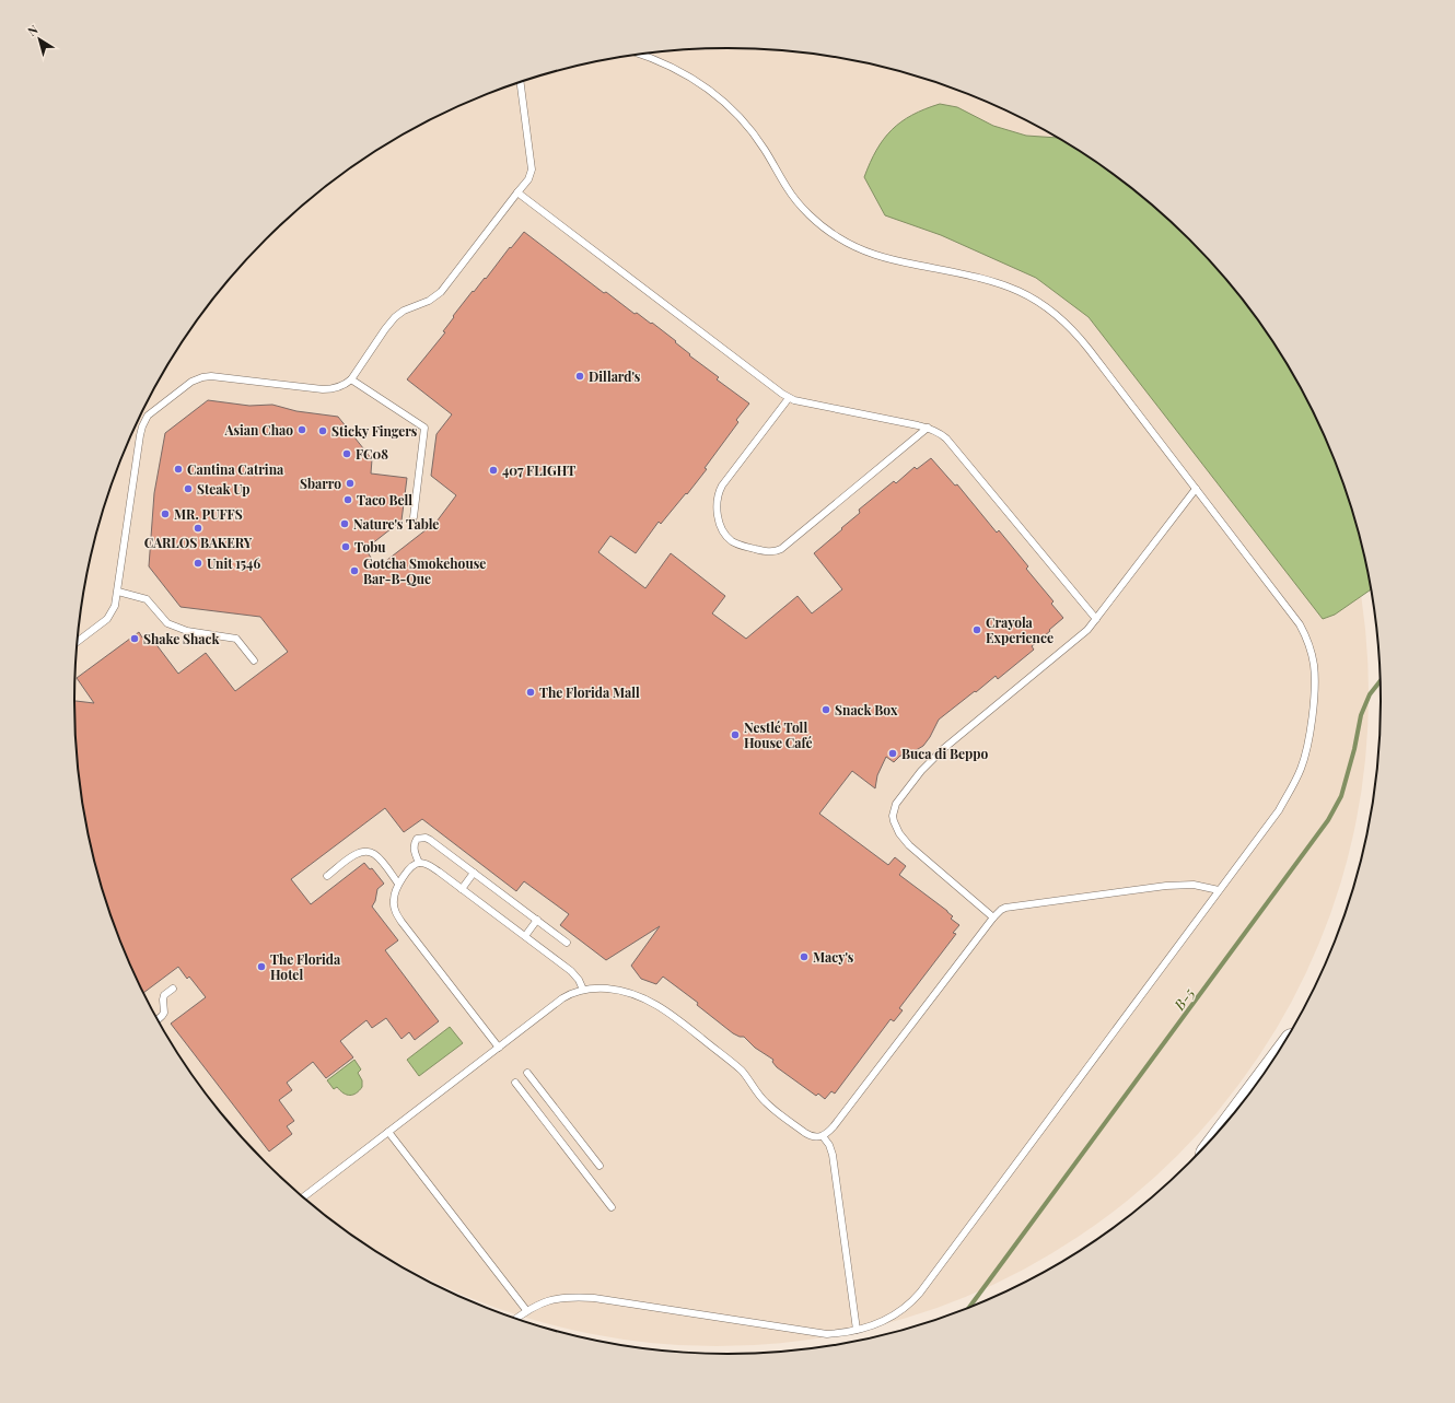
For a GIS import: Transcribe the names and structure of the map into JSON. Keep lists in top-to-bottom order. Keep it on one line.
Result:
{"water":["B-5"],"places":["Dillard's","Asian Chao","Sticky Fingers","FC08","Cantina Catrina","407 FLIGHT","Sbarro","Steak Up","Taco Bell","MR. PUFFS","Nature's Table","CARLOS BAKERY","Tobu","Unit 1546","Gotcha Smokehouse Bar-B-Que","Crayola Experience","Shake Shack","The Florida Mall","Snack Box","Nestlé Toll House Café","Buca di Beppo","Macy's","The Florida Hotel"],"north":"top left"}
